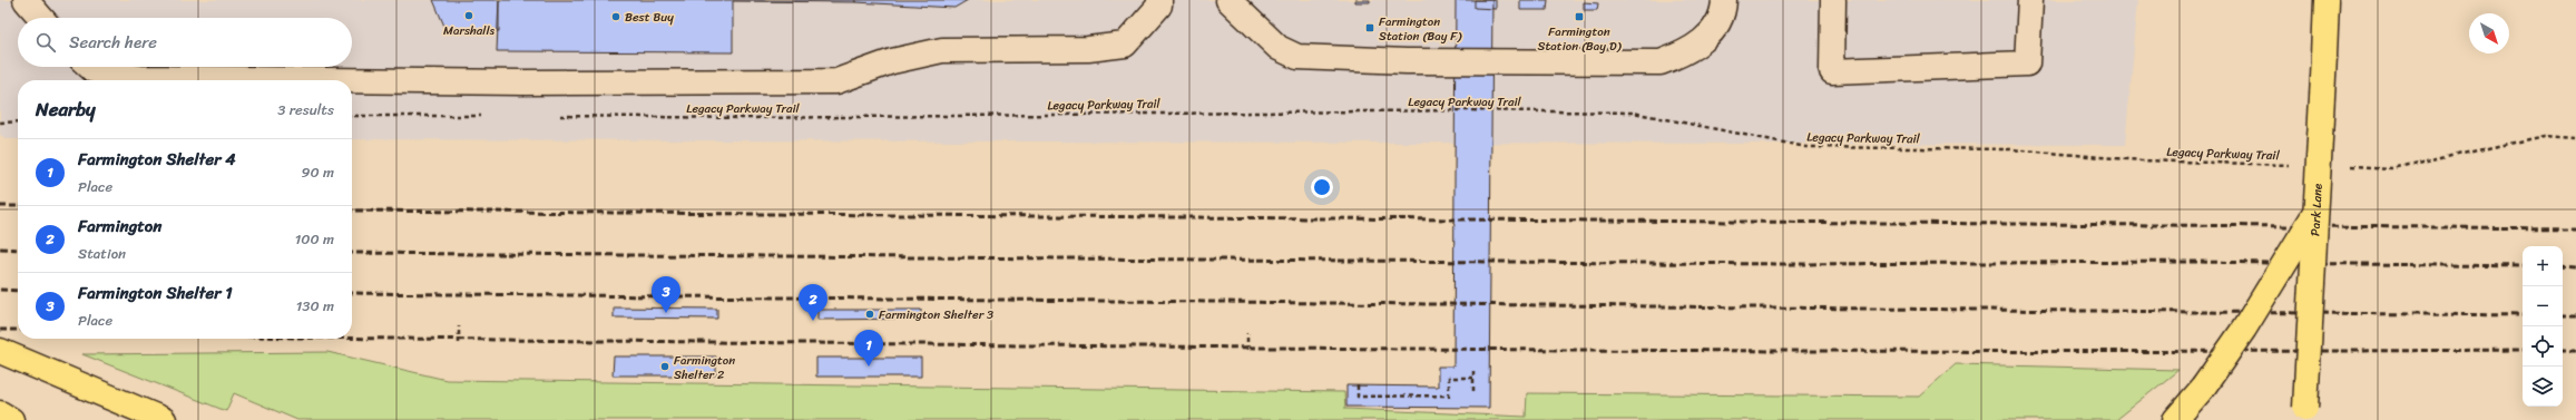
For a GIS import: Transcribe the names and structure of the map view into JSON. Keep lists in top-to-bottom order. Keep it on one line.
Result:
{"streets":{"main road":["Park Lane"],"path":["Legacy Parkway Trail"]},"places":{"other":["Marshalls","Best Buy","Farmington Shelter 3","Farmington Shelter 2"],"transit":["Farmington Station (Bay D)","Farmington Station (Bay F)"]},"north":"bottom right","page":{"search":"Search here","heading":["Nearby","3 results"],"list":[{"mark":"1","name":"Farmington Shelter 4","note":"Place","value":"90 m"},{"mark":"2","name":"Farmington","note":"Station","value":"100 m"},{"mark":"3","name":"Farmington Shelter 1","note":"Place","value":"130 m"}],"map_buttons":["+","−"],"pins":["3","2","1"]}}
